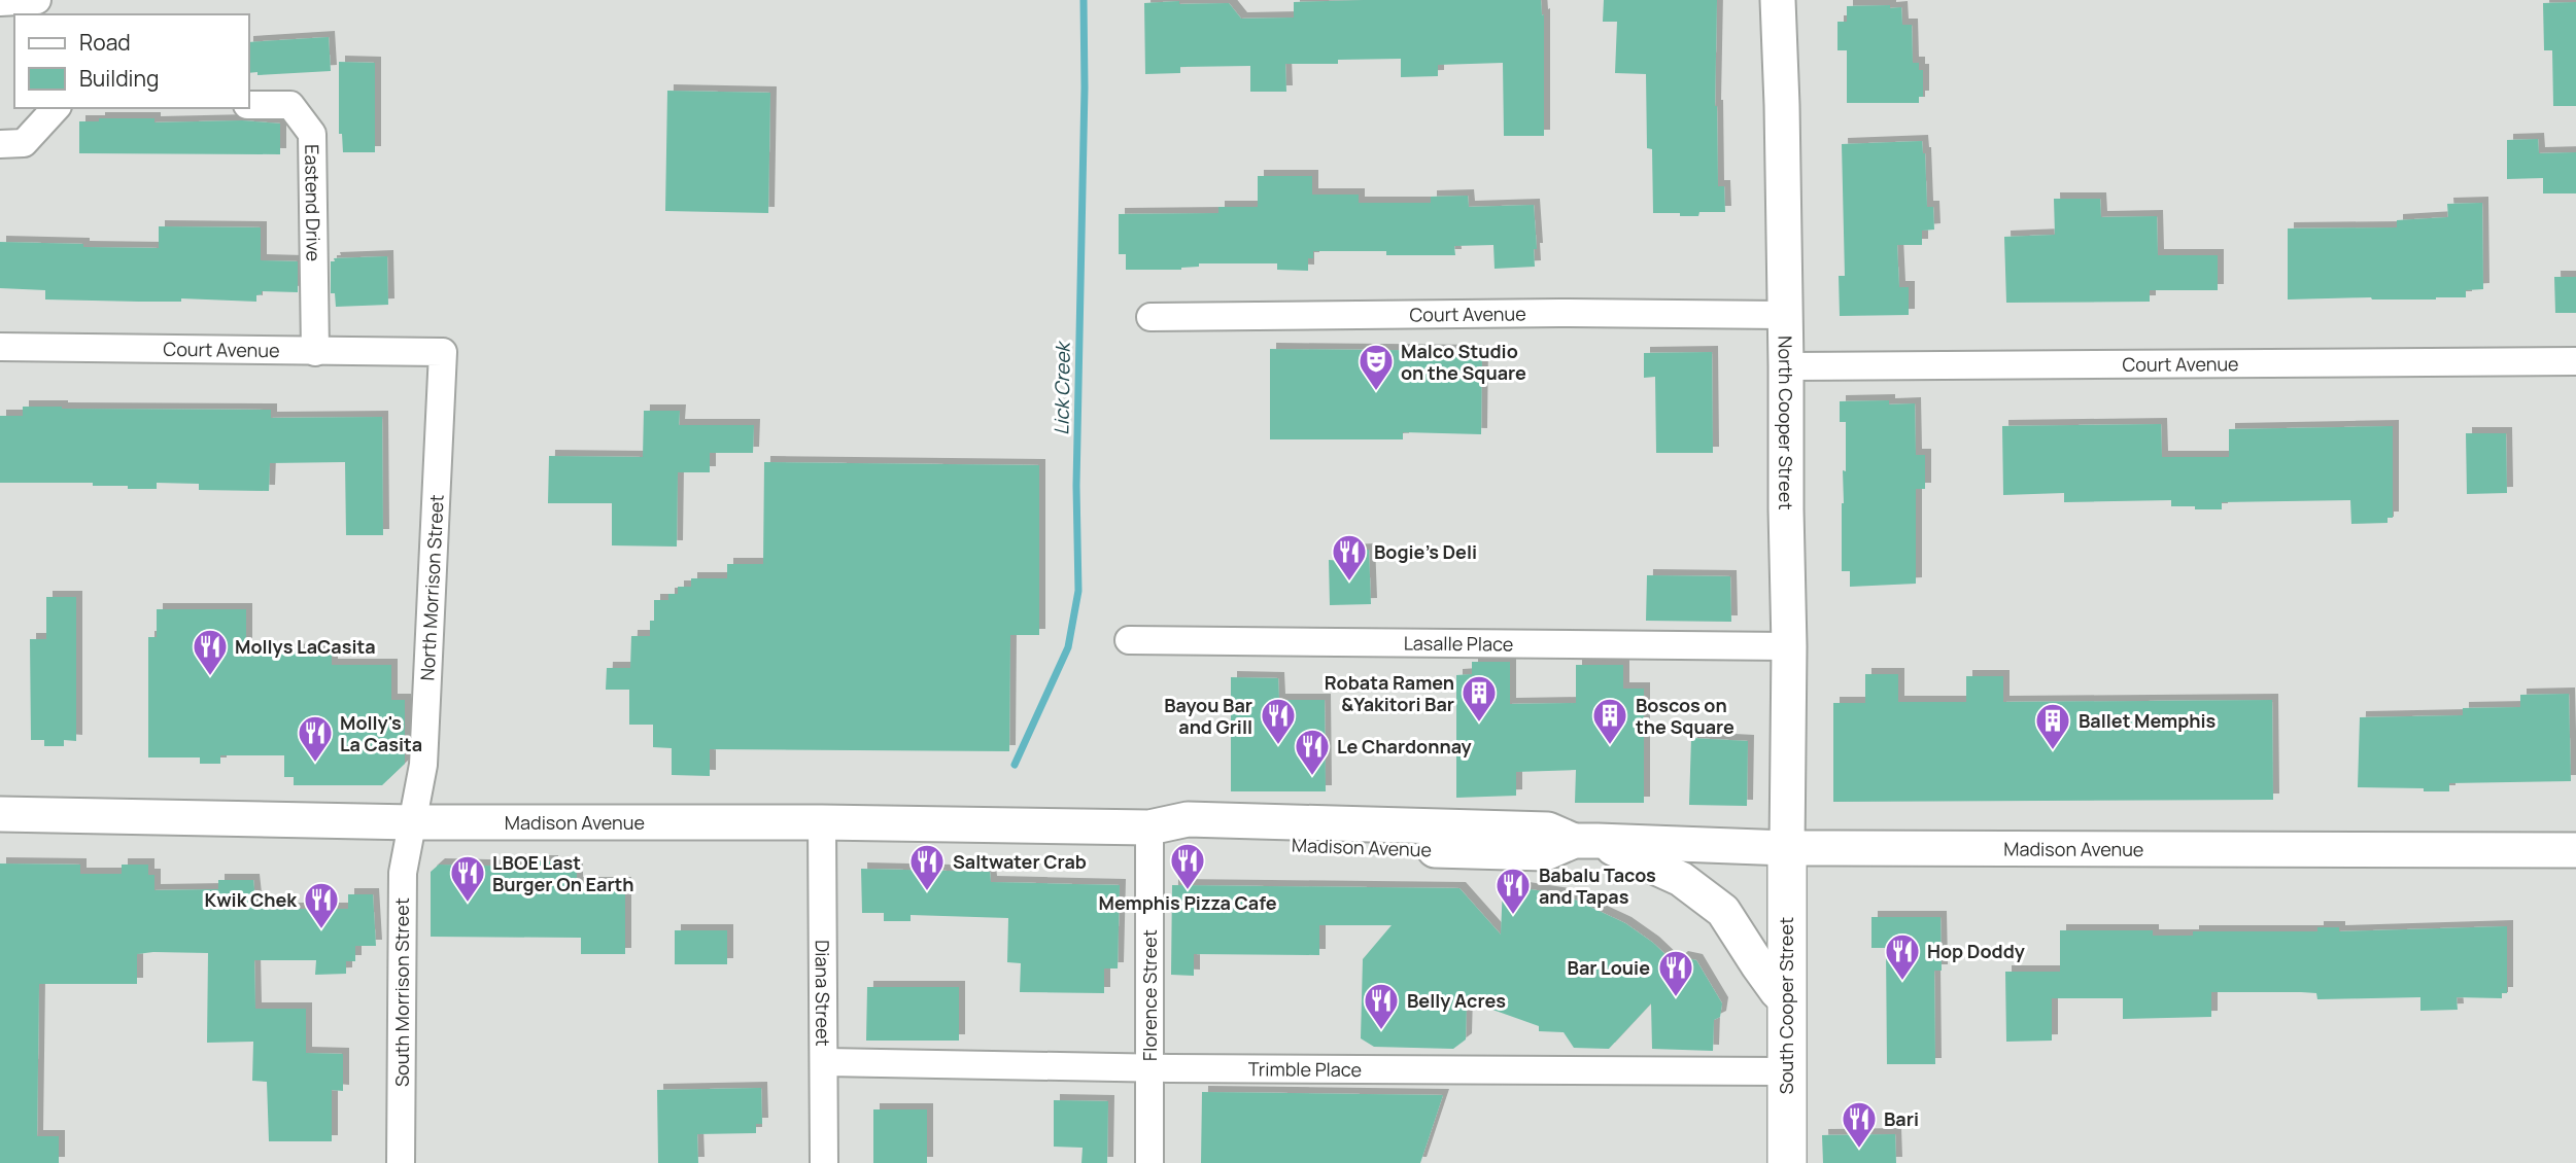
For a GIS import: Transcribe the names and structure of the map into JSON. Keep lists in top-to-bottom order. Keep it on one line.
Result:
{"streets":{"main road":["South Cooper Street"],"street":["Eastend Drive","Court Avenue","North Cooper Street","North Morrison Street","Lasalle Place","Madison Avenue","South Morrison Street","Diana Street","Florence Street","Trimble Place"]},"crossings":[["Eastend Drive","Court Avenue"],["Court Avenue","North Cooper Street"],["Court Avenue","North Morrison Street"],["North Cooper Street","Lasalle Place"],["North Cooper Street","Madison Avenue"],["North Cooper Street","South Cooper Street"],["North Morrison Street","Madison Avenue"],["North Morrison Street","South Morrison Street"],["Madison Avenue","South Morrison Street"],["Madison Avenue","Diana Street"],["Madison Avenue","Florence Street"],["Madison Avenue","South Cooper Street"],["Diana Street","Trimble Place"],["Florence Street","Trimble Place"],["South Cooper Street","Trimble Place"]],"water":["Lick Creek"],"places":{"theatre":["Malco Studio on the Square"],"restaurant":["Bogie's Deli","Mollys LaCasita","Bayou Bar and Grill","Molly's La Casita","Le Chardonnay","Memphis Pizza Cafe","Saltwater Crab","LBOE Last Burger On Earth","Babalu Tacos and Tapas","Kwik Chek","Hop Doddy","Bar Louie","Belly Acres","Bari"],"building":["Robata Ramen &Yakitori Bar","Boscos on the Square","Ballet Memphis"]},"legend":["Road","Building"]}
